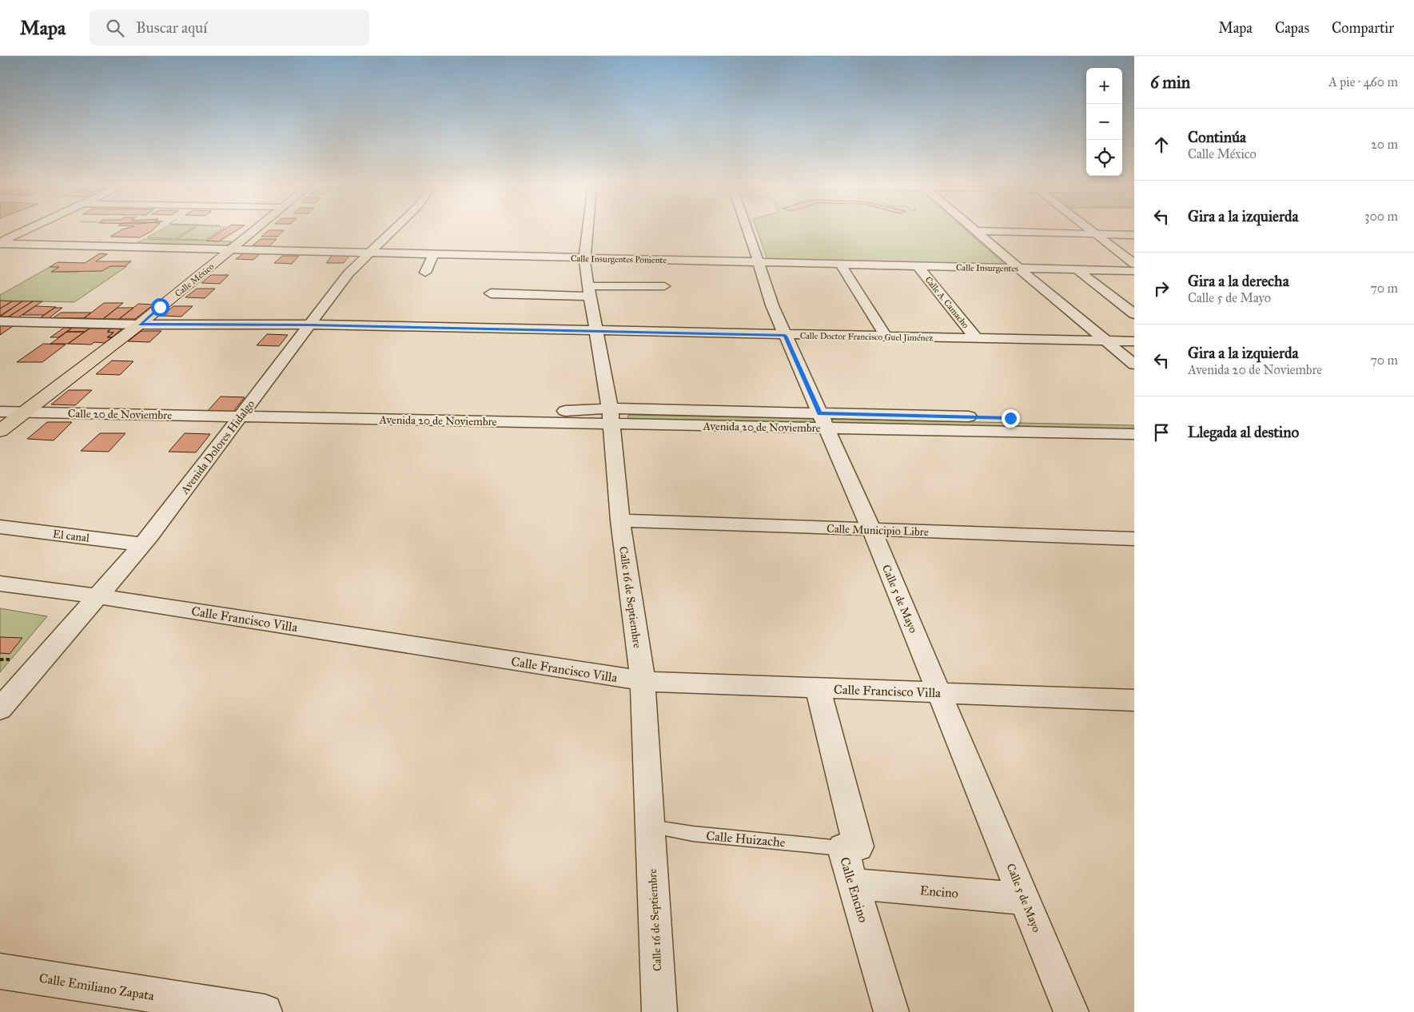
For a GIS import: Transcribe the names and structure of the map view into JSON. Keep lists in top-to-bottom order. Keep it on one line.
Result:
{"streets":{"main road":["Calle México"],"street":["Calle Insurgentes Poniente","Calle Insurgentes","Calle A. Camacho","Calle Doctor Francisco Guel Jiménez","Calle 20 de Noviembre","Avenida 20 de Noviembre","Avenida Dolores Hidalgo","Calle Municipio Libre","El canal","Calle 16 de Septiembre","Calle 5 de Mayo","Calle Francisco Villa","Calle Encino","Encino","Calle Emiliano Zapata"],"lane":["Calle Huizache"]},"crossings":[["Calle Insurgentes Poniente","Calle Insurgentes"],["Calle Insurgentes Poniente","Calle México"],["Calle Insurgentes Poniente","Avenida Dolores Hidalgo"],["Calle Insurgentes Poniente","Calle 16 de Septiembre"],["Calle Insurgentes Poniente","Calle 5 de Mayo"],["Calle Insurgentes","Calle A. Camacho"],["Calle México","Calle Doctor Francisco Guel Jiménez"],["Calle México","Calle 20 de Noviembre"],["Calle A. Camacho","Calle Doctor Francisco Guel Jiménez"],["Calle Doctor Francisco Guel Jiménez","Avenida Dolores Hidalgo"],["Calle Doctor Francisco Guel Jiménez","Calle 16 de Septiembre"],["Calle Doctor Francisco Guel Jiménez","Calle 5 de Mayo"],["Calle 20 de Noviembre","Avenida 20 de Noviembre"],["Calle 20 de Noviembre","Avenida Dolores Hidalgo"],["Avenida 20 de Noviembre","Calle 16 de Septiembre"],["Avenida 20 de Noviembre","Calle 5 de Mayo"],["Avenida Dolores Hidalgo","El canal"],["Avenida Dolores Hidalgo","Calle Francisco Villa"],["Calle Municipio Libre","Calle 16 de Septiembre"],["Calle Municipio Libre","Calle 5 de Mayo"],["Calle 16 de Septiembre","Calle Francisco Villa"],["Calle 16 de Septiembre","Calle Huizache"],["Calle 5 de Mayo","Calle Francisco Villa"],["Calle 5 de Mayo","Encino"],["Calle Francisco Villa","Calle Encino"],["Calle Huizache","Calle Encino"],["Calle Encino","Encino"]],"page":{"header":"Mapa","search":"Buscar aquí","nav":["Mapa","Capas","Compartir"],"heading":["6 min","A pie · 460 m"],"map_buttons":["+","−"],"list":[["Continúa","Calle México","20 m"],["Gira a la izquierda","300 m"],["Gira a la derecha","Calle 5 de Mayo","70 m"],["Gira a la izquierda","Avenida 20 de Noviembre","70 m"],"Llegada al destino"]}}
